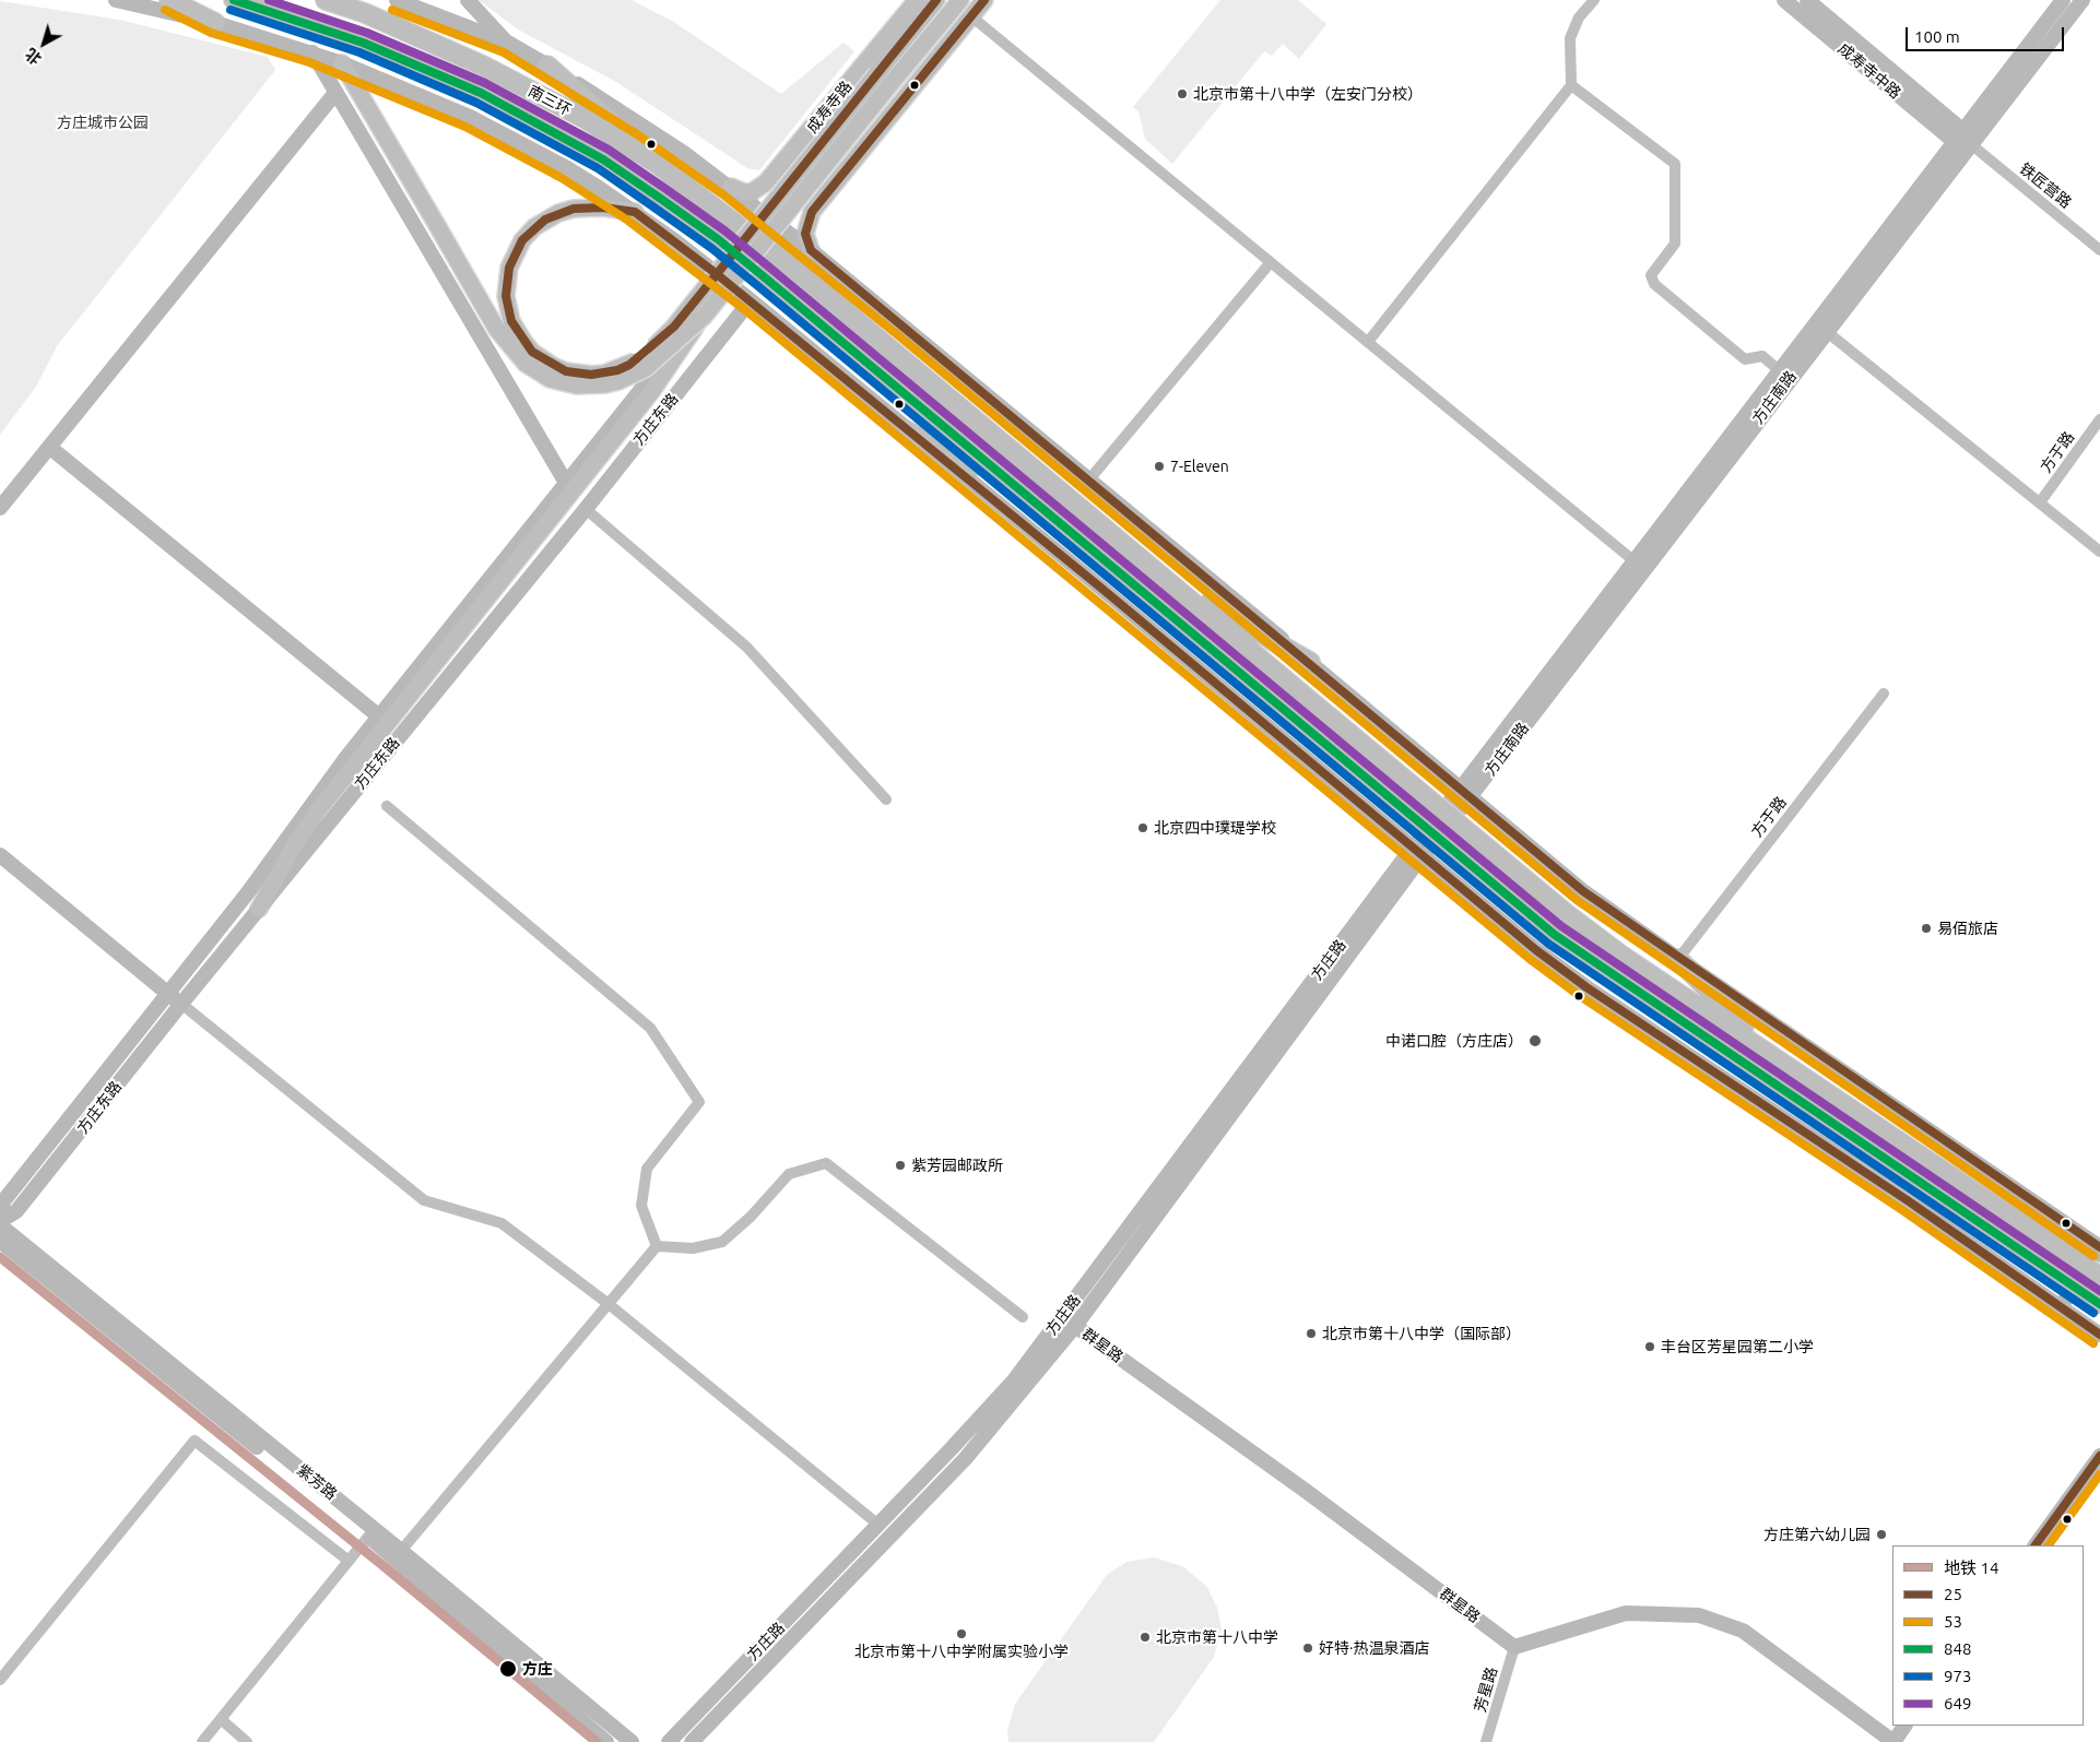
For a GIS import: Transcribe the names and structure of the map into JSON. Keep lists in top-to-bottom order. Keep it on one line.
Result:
{"streets":{"highway":["南三环"],"main road":["成寿寺路"],"street":["成寿寺中路","铁匠营路","方庄南路","方庄东路","方于路","方庄路","群星路","紫芳路","芳星路"]},"crossings":[["成寿寺中路","铁匠营路"],["成寿寺中路","方庄南路"],["铁匠营路","方庄南路"],["方庄路","群星路"],["群星路","芳星路"]],"parks":["方庄城市公园"],"places":["北京市第十八中学（左安门分校）","7-Eleven","北京四中璞瑅学校","易佰旅店","中诺口腔（方庄店）","紫芳园邮政所","北京市第十八中学（国际部）","丰台区芳星园第二小学","方庄第六幼儿园","北京市第十八中学附属实验小学","北京市第十八中学","好特·热温泉酒店","方庄"],"lines":["transit line 25","transit line 848","transit line 649","transit line 53","transit line 973","metro line 14"],"legend":["地铁 14","25","53","848","973","649"],"scale_bar":"100 m","north":"bottom left"}
